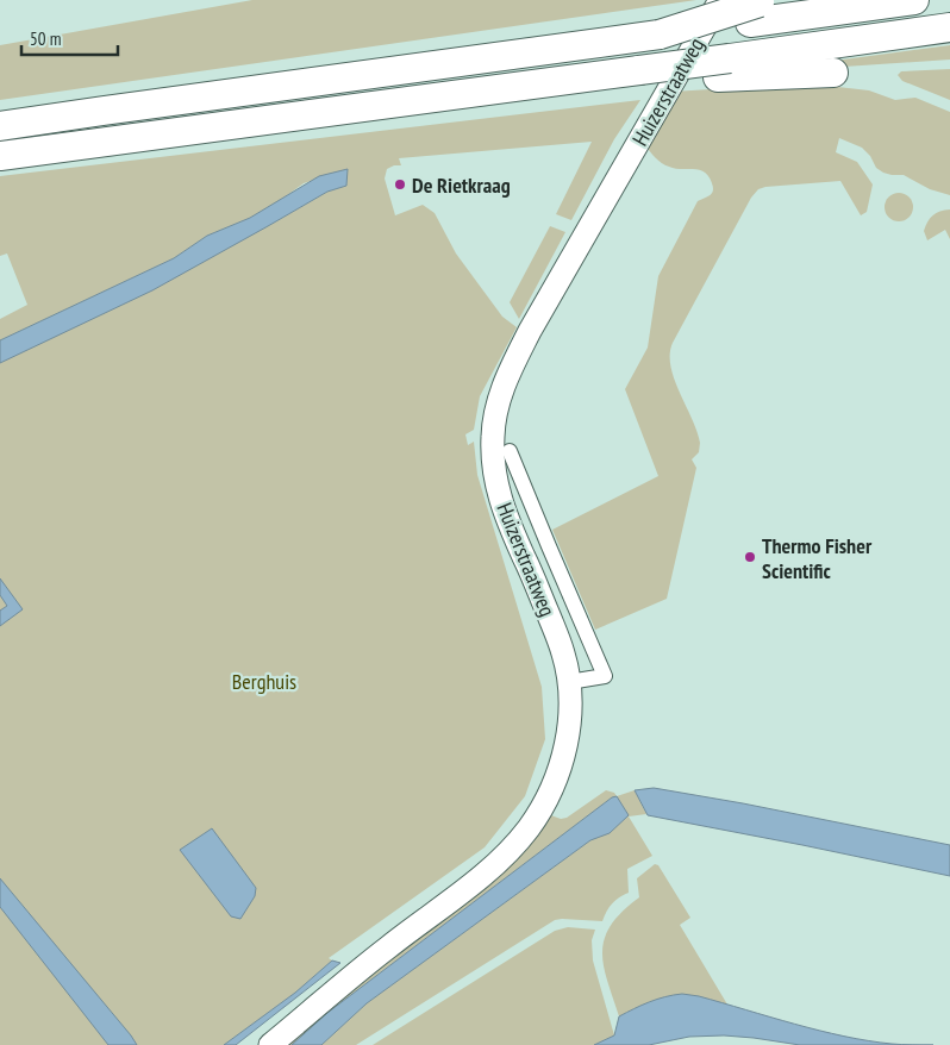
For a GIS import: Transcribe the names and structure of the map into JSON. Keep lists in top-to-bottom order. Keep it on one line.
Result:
{"streets":{"street":["Huizerstraatweg"]},"parks":["Berghuis"],"places":["De Rietkraag","Thermo Fisher Scientific"],"scale_bar":"50 m"}
